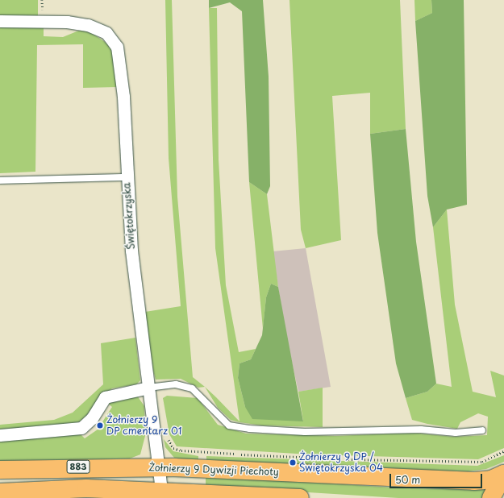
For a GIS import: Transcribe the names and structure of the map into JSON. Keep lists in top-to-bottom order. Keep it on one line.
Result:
{"streets":{"highway":["883","Żołnierzy 9 Dywizji Piechoty"],"street":["Świętokrzyska"]},"crossings":[["Świętokrzyska","Żołnierzy 9 Dywizji Piechoty"],["883","Żołnierzy 9 Dywizji Piechoty"]],"places":["Żołnierzy 9 DP cmentarz 01","Żołnierzy 9 DP / Świętokrzyska 04"],"scale_bar":"50 m"}
